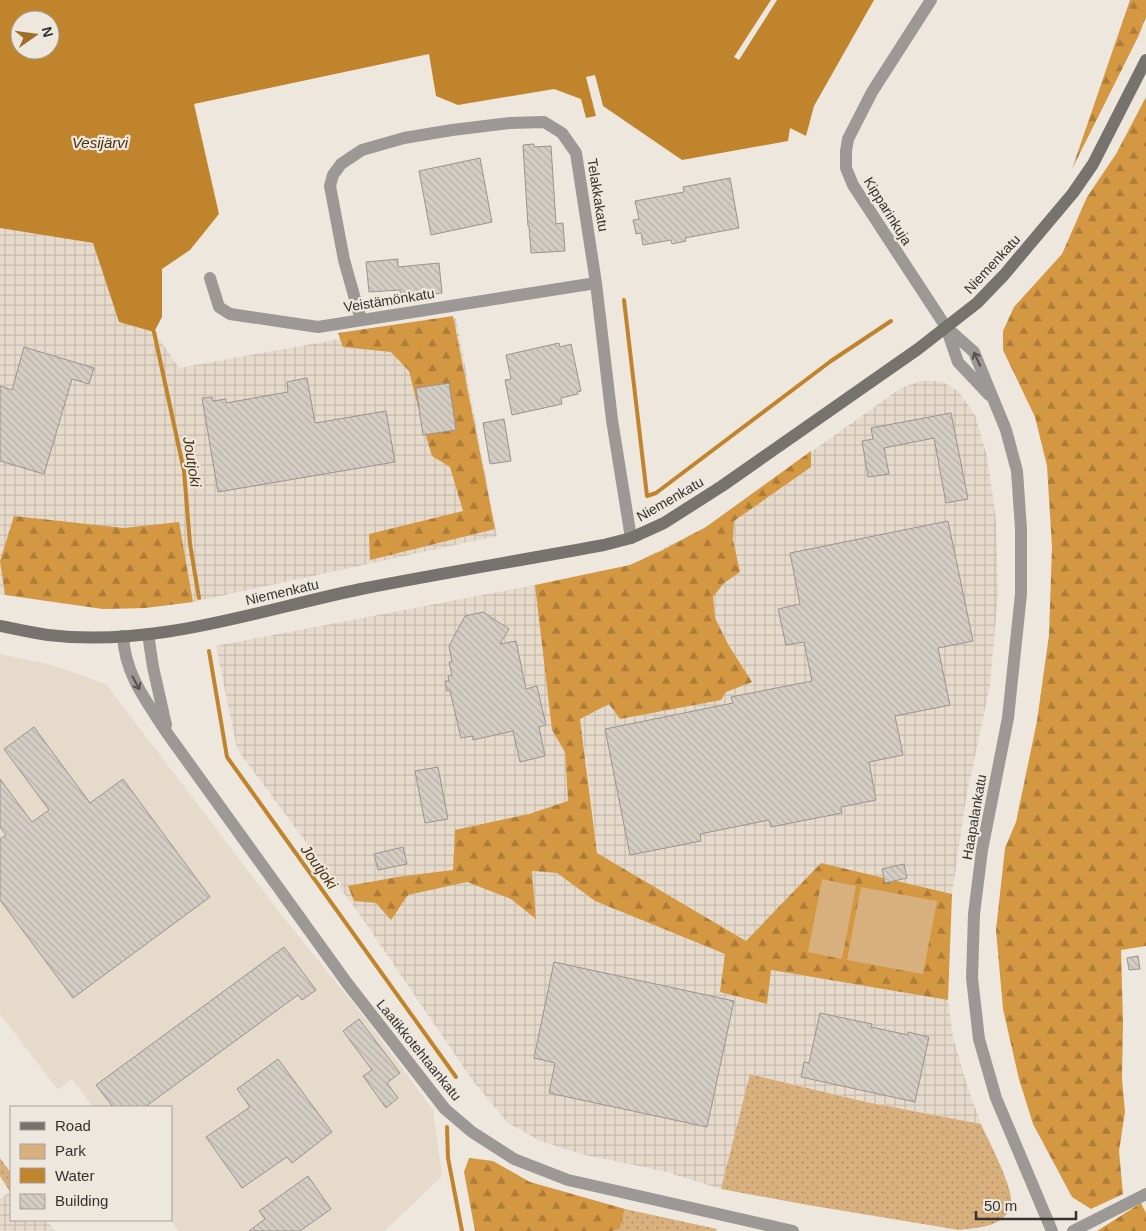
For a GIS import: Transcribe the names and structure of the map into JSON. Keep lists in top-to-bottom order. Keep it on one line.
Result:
{"streets":{"street":["Telakkakatu","Kipparinkuja","Niemenkatu","Veistämönkatu","Haapalankatu","Laatikkotehtaankatu"]},"crossings":[["Telakkakatu","Niemenkatu"],["Telakkakatu","Veistämönkatu"],["Kipparinkuja","Niemenkatu"],["Kipparinkuja","Haapalankatu"],["Niemenkatu","Haapalankatu"],["Niemenkatu","Laatikkotehtaankatu"]],"water":["Vesijärvi","Joutjoki"],"legend":["Road","Park","Water","Building"],"scale_bar":"50 m","north":"right"}
